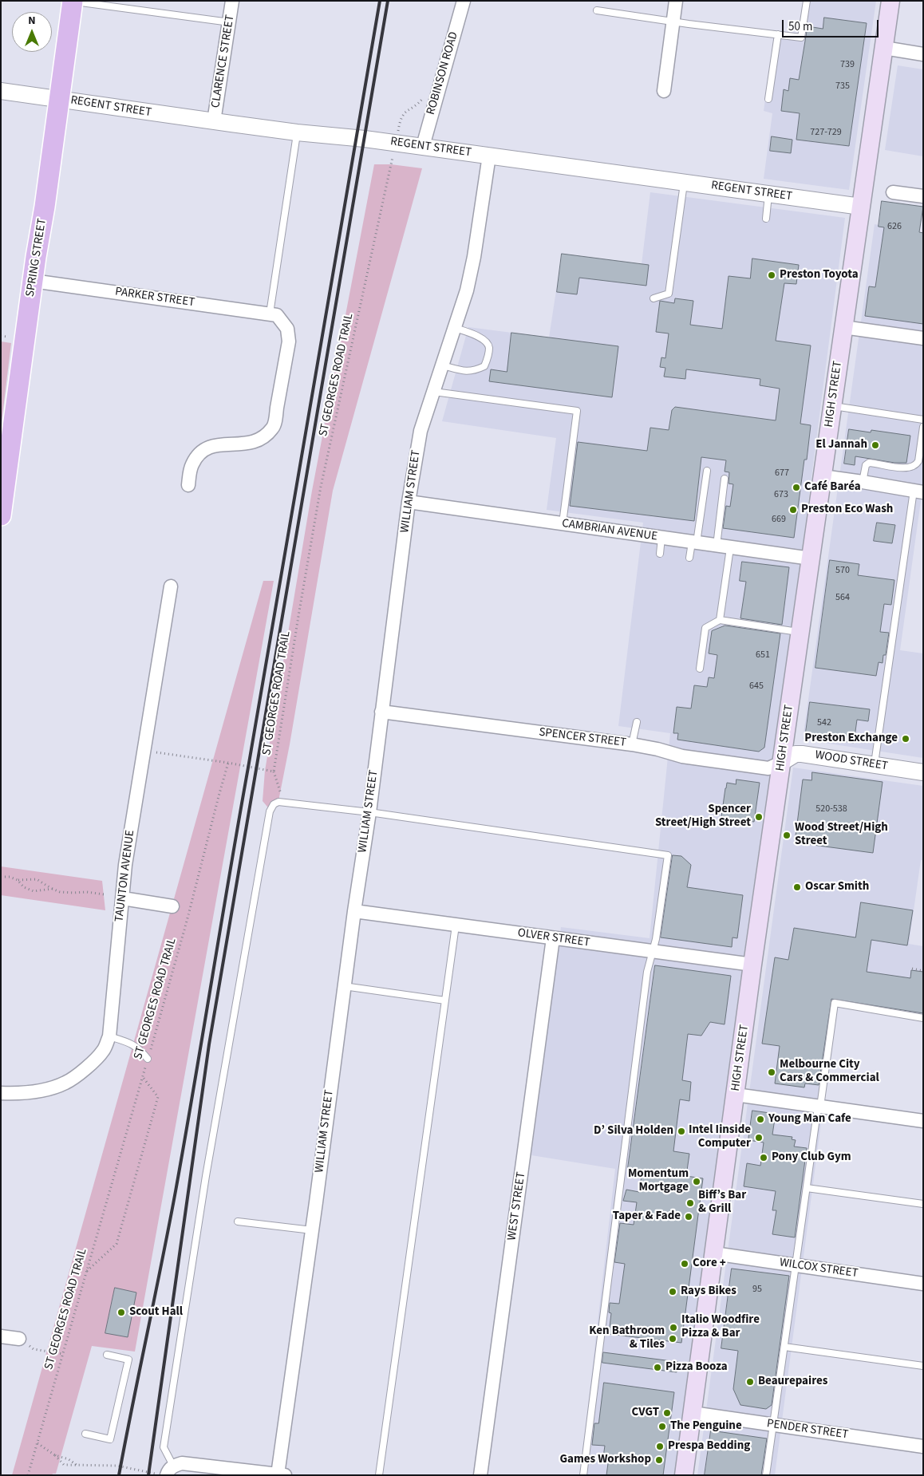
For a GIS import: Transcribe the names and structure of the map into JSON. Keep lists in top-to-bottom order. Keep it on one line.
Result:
{"streets":{"main road":["SPRING STREET","HIGH STREET"],"street":["CLARENCE STREET","ROBINSON ROAD","REGENT STREET","PARKER STREET","WILLIAM STREET","CAMBRIAN AVENUE","SPENCER STREET","WOOD STREET","TAUNTON AVENUE","OLVER STREET","WEST STREET","WILCOX STREET","PENDER STREET"],"path":["ST GEORGES ROAD TRAIL"]},"crossings":[["CLARENCE STREET","REGENT STREET"],["ROBINSON ROAD","REGENT STREET"],["REGENT STREET","SPRING STREET"],["REGENT STREET","ST GEORGES ROAD TRAIL"],["REGENT STREET","HIGH STREET"],["REGENT STREET","WILLIAM STREET"],["SPRING STREET","PARKER STREET"],["HIGH STREET","CAMBRIAN AVENUE"],["HIGH STREET","SPENCER STREET"],["HIGH STREET","WOOD STREET"],["HIGH STREET","OLVER STREET"],["HIGH STREET","WILCOX STREET"],["HIGH STREET","PENDER STREET"],["WILLIAM STREET","CAMBRIAN AVENUE"],["WILLIAM STREET","SPENCER STREET"],["WILLIAM STREET","OLVER STREET"],["SPENCER STREET","WOOD STREET"],["OLVER STREET","WEST STREET"]],"places":["Preston Toyota","El Jannah","Café Baréa","Preston Eco Wash","Preston Exchange","Spencer Street/High Street","Wood Street/High Street","Oscar Smith","Melbourne City Cars & Commercial","Young Man Cafe","D’ Silva Holden","Intel Iinside Computer","Pony Club Gym","Momentum Mortgage","Biff’s Bar & Grill","Taper & Fade","Core +","Rays Bikes","Scout Hall","Italio Woodfire Pizza & Bar","Ken Bathroom & Tiles","Pizza Booza","Beaurepaires","CVGT","The Penguine","Prespa Bedding","Games Workshop"],"house_numbers":["739","735","727-729","626","677","673","669","570","564","651","645","542","520-538","95"],"scale_bar":"50 m","north":"top"}
